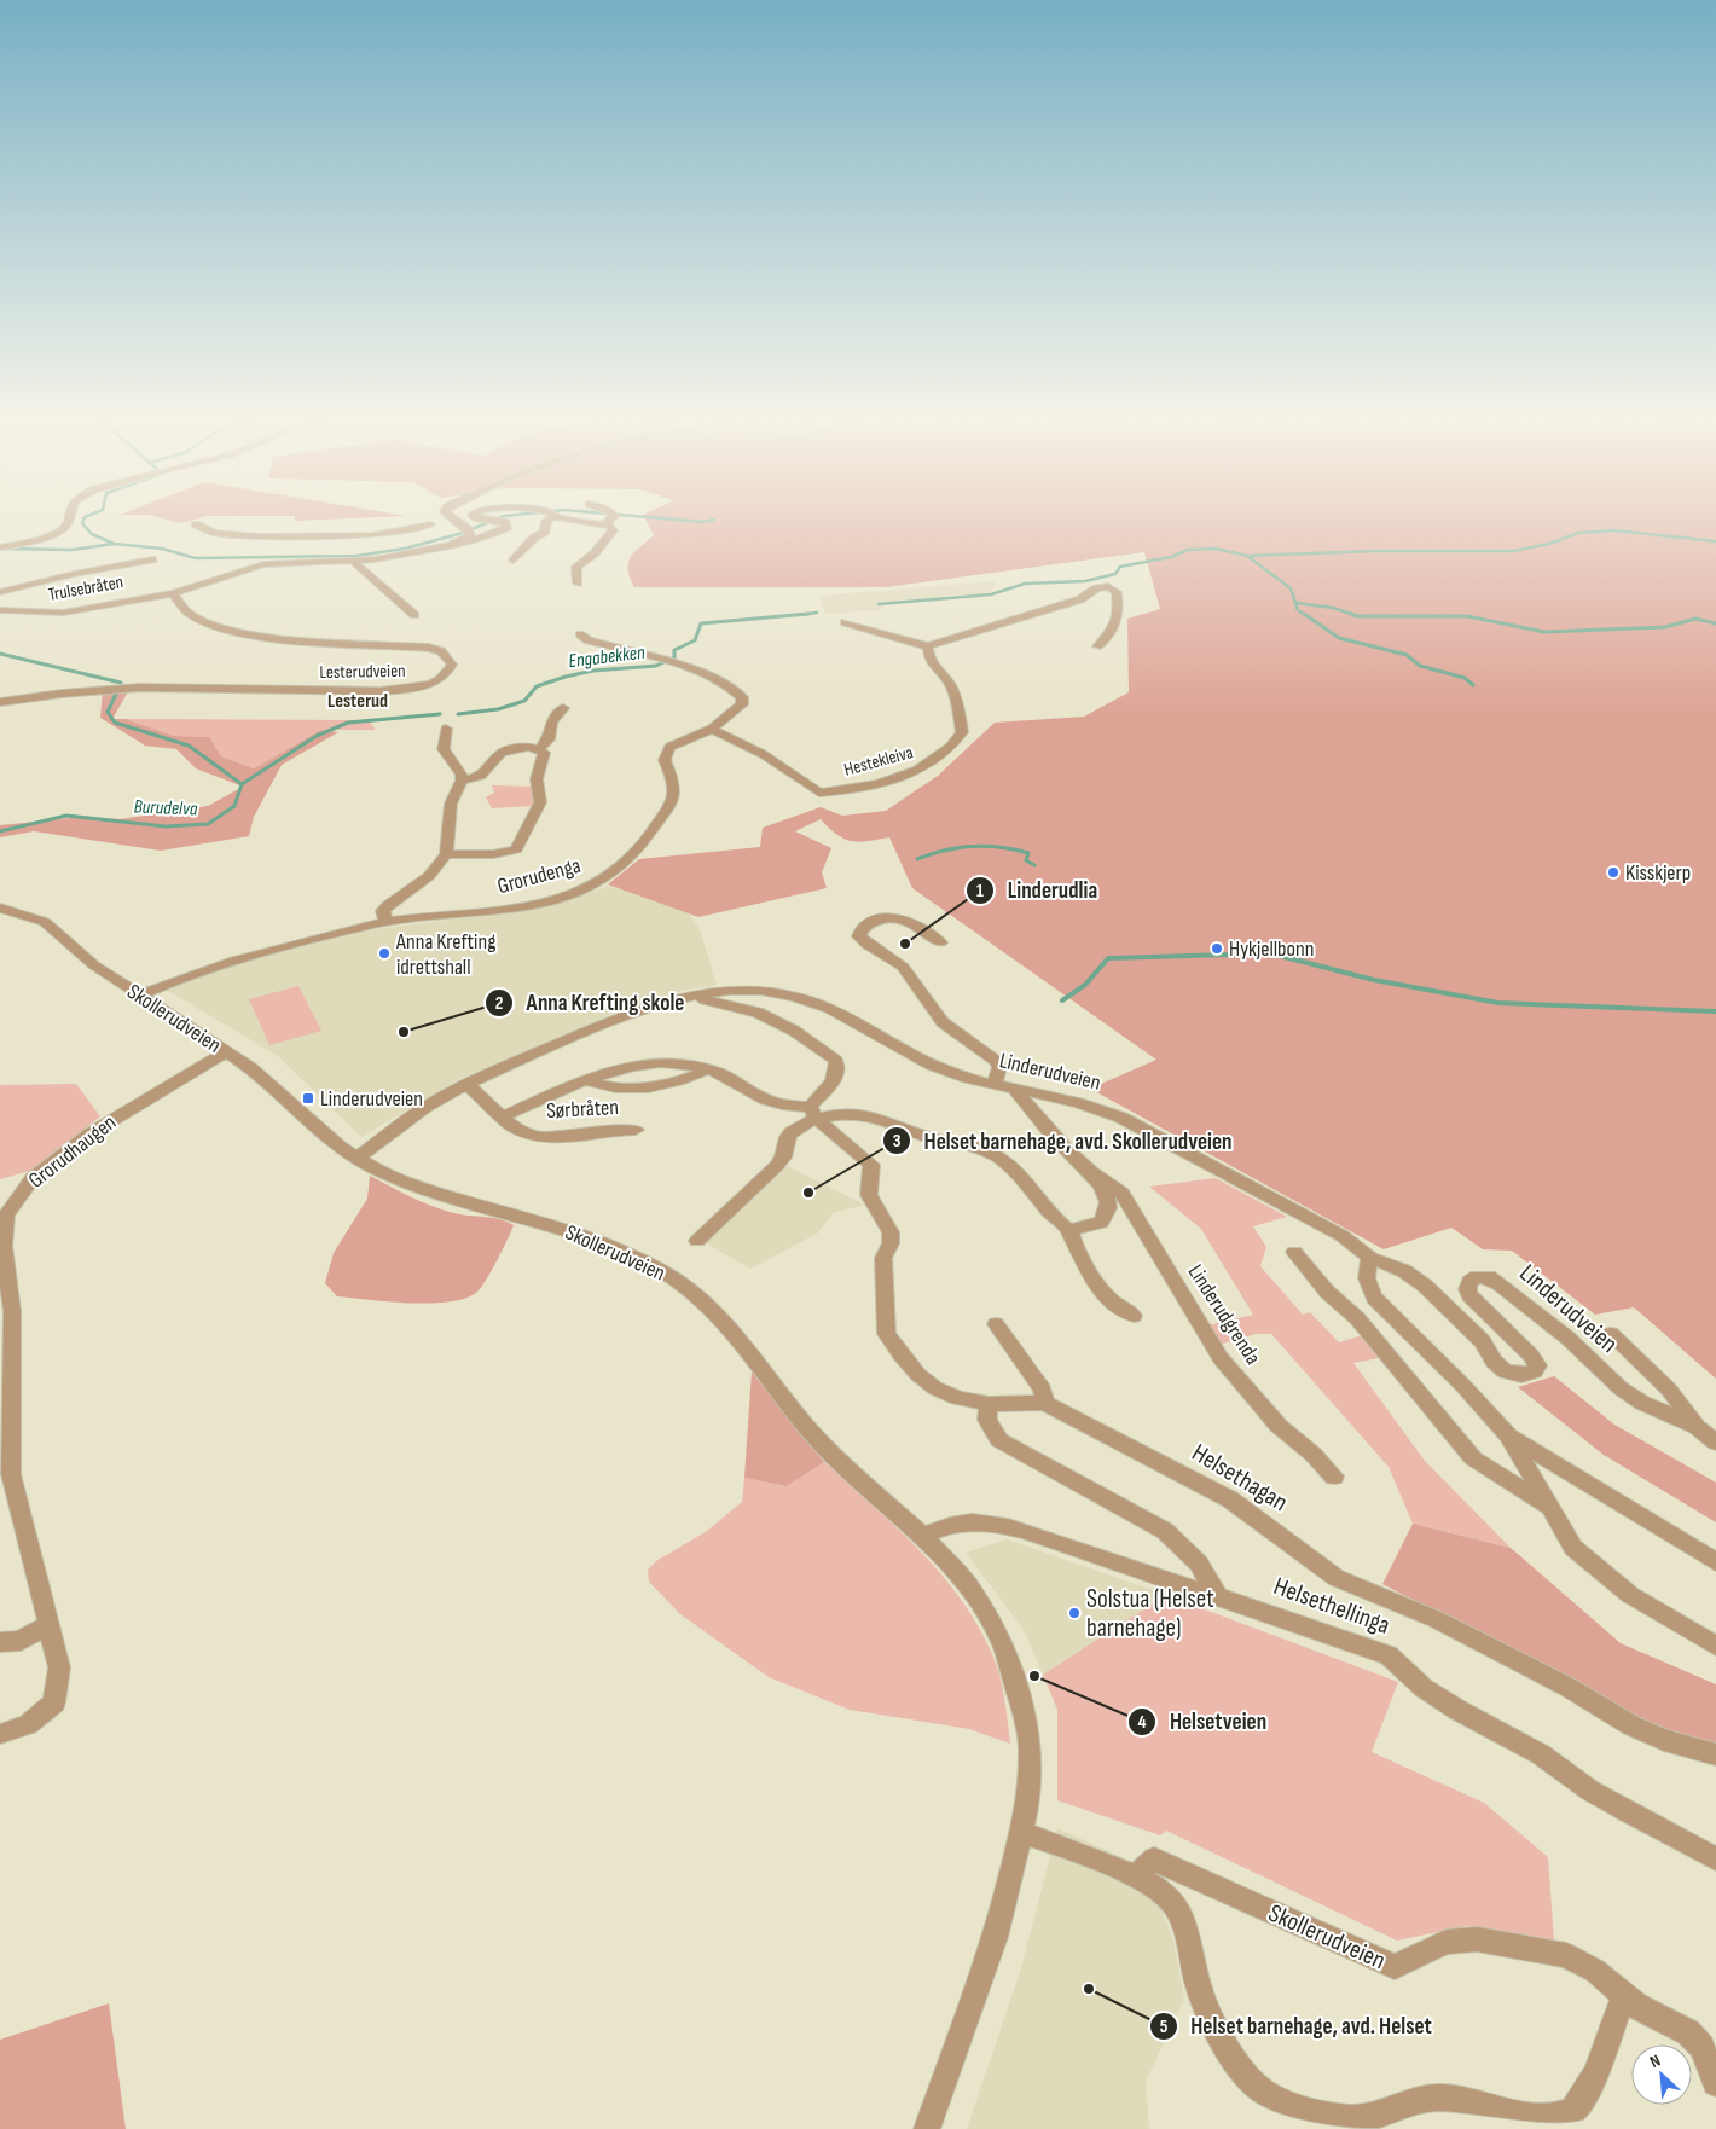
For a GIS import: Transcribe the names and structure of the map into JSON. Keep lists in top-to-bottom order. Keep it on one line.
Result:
{"streets":{"street":["Trulsebråten","Lesterudveien","Hestekleiva","Grorudenga","Skollerudveien","Linderudveien","Sørbråten","Grorudhaugen","Linderudgrenda","Helsethagan","Helsethellinga"]},"crossings":[["Trulsebråten","Lesterudveien"],["Hestekleiva","Grorudenga"],["Grorudenga","Skollerudveien"],["Skollerudveien","Linderudveien"],["Skollerudveien","Grorudhaugen"],["Skollerudveien","Helsethellinga"],["Linderudveien","Sørbråten"],["Linderudveien","Linderudgrenda"],["Sørbråten","Helsethagan"],["Helsethagan","Helsethellinga"]],"districts":["Lesterud"],"water":["Engabekken","Burudelva"],"places":{"other":["Kisskjerp","Linderudlia","Hykjellbonn","Anna Krefting idrettshall","Anna Krefting skole","Helset barnehage, avd. Skollerudveien","Solstua (Helset barnehage)","Helsetveien","Helset barnehage, avd. Helset"],"transit":["Linderudveien"]},"north":"top left"}
